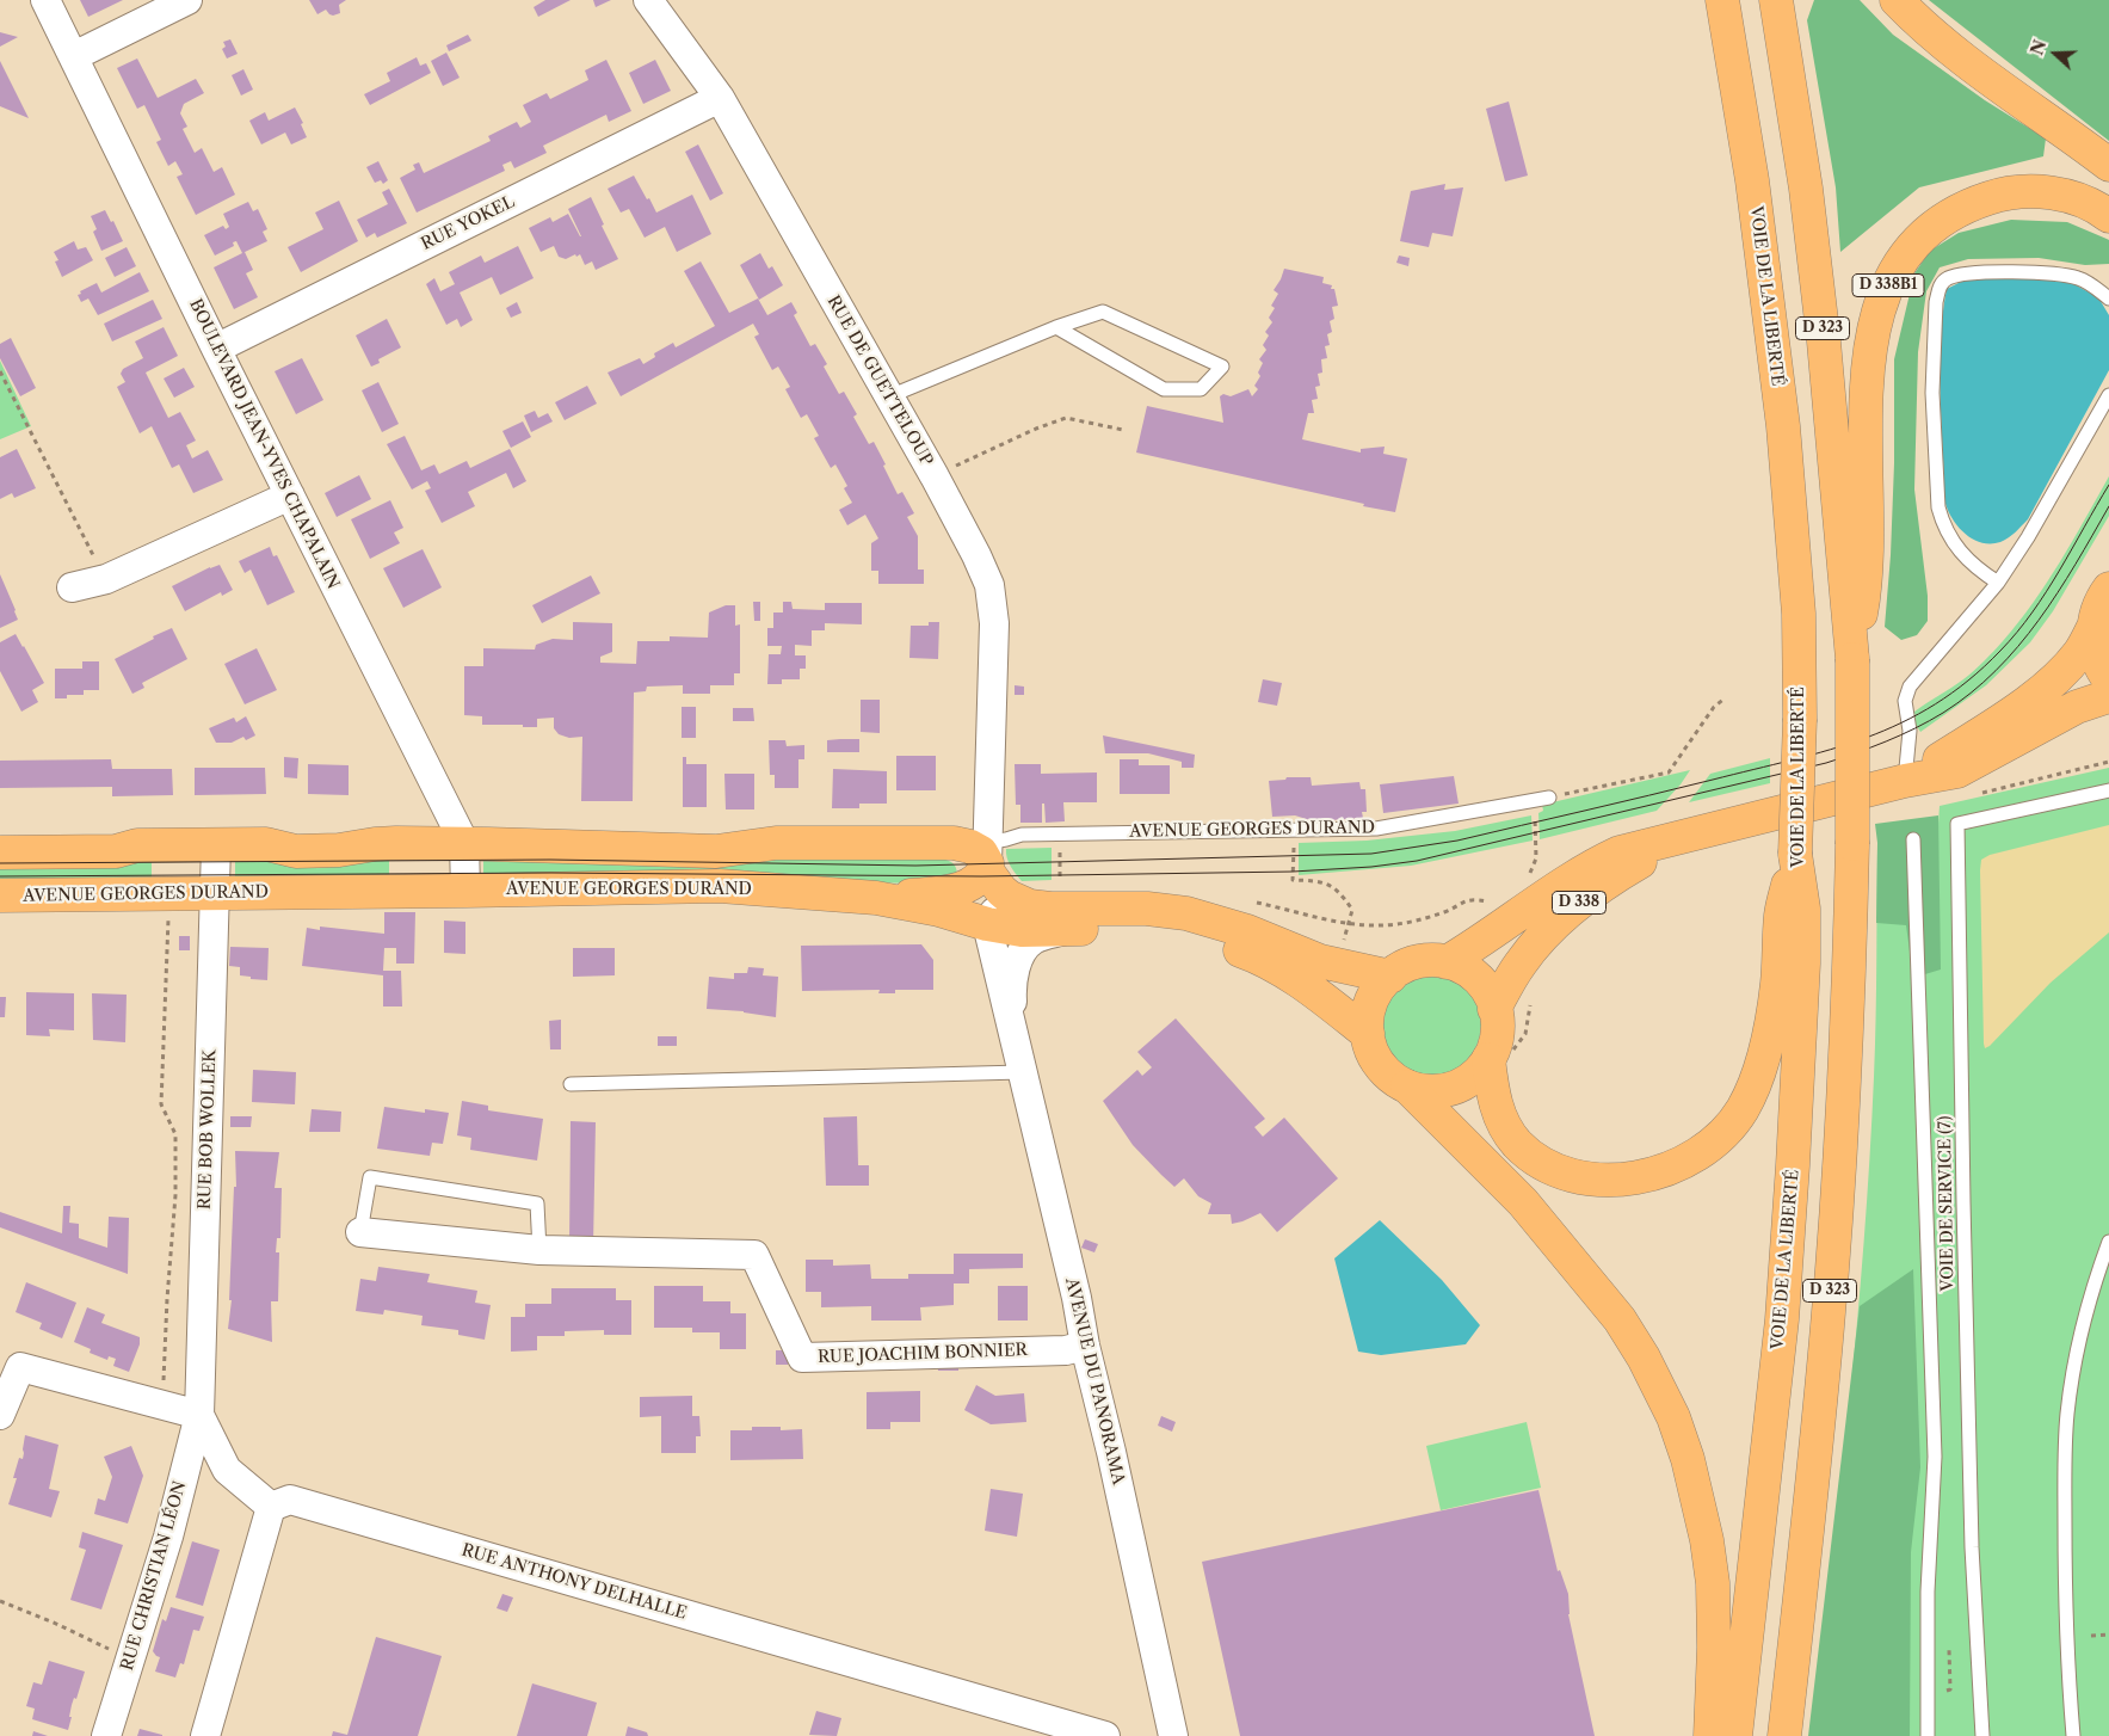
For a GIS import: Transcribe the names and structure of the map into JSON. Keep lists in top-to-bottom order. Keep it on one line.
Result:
{"streets":{"main road":["D 338B1","VOIE DE LA LIBERTÉ","D 323","AVENUE GEORGES DURAND","D 338"],"street":["RUE YOKEL","RUE DE GUETTELOUP","BOULEVARD JEAN-YVES CHAPALAIN","RUE BOB WOLLEK","RUE JOACHIM BONNIER","AVENUE DU PANORAMA","RUE CHRISTIAN LÉON","RUE ANTHONY DELHALLE"],"lane":["VOIE DE SERVICE (7)"]},"crossings":[["RUE YOKEL","RUE DE GUETTELOUP"],["RUE YOKEL","BOULEVARD JEAN-YVES CHAPALAIN"],["D 338B1","D 323"],["RUE DE GUETTELOUP","AVENUE GEORGES DURAND"],["BOULEVARD JEAN-YVES CHAPALAIN","AVENUE GEORGES DURAND"],["AVENUE GEORGES DURAND","D 338"],["AVENUE GEORGES DURAND","RUE BOB WOLLEK"],["AVENUE GEORGES DURAND","AVENUE DU PANORAMA"],["RUE BOB WOLLEK","RUE CHRISTIAN LÉON"],["RUE BOB WOLLEK","RUE ANTHONY DELHALLE"],["RUE JOACHIM BONNIER","AVENUE DU PANORAMA"]],"north":"left"}
